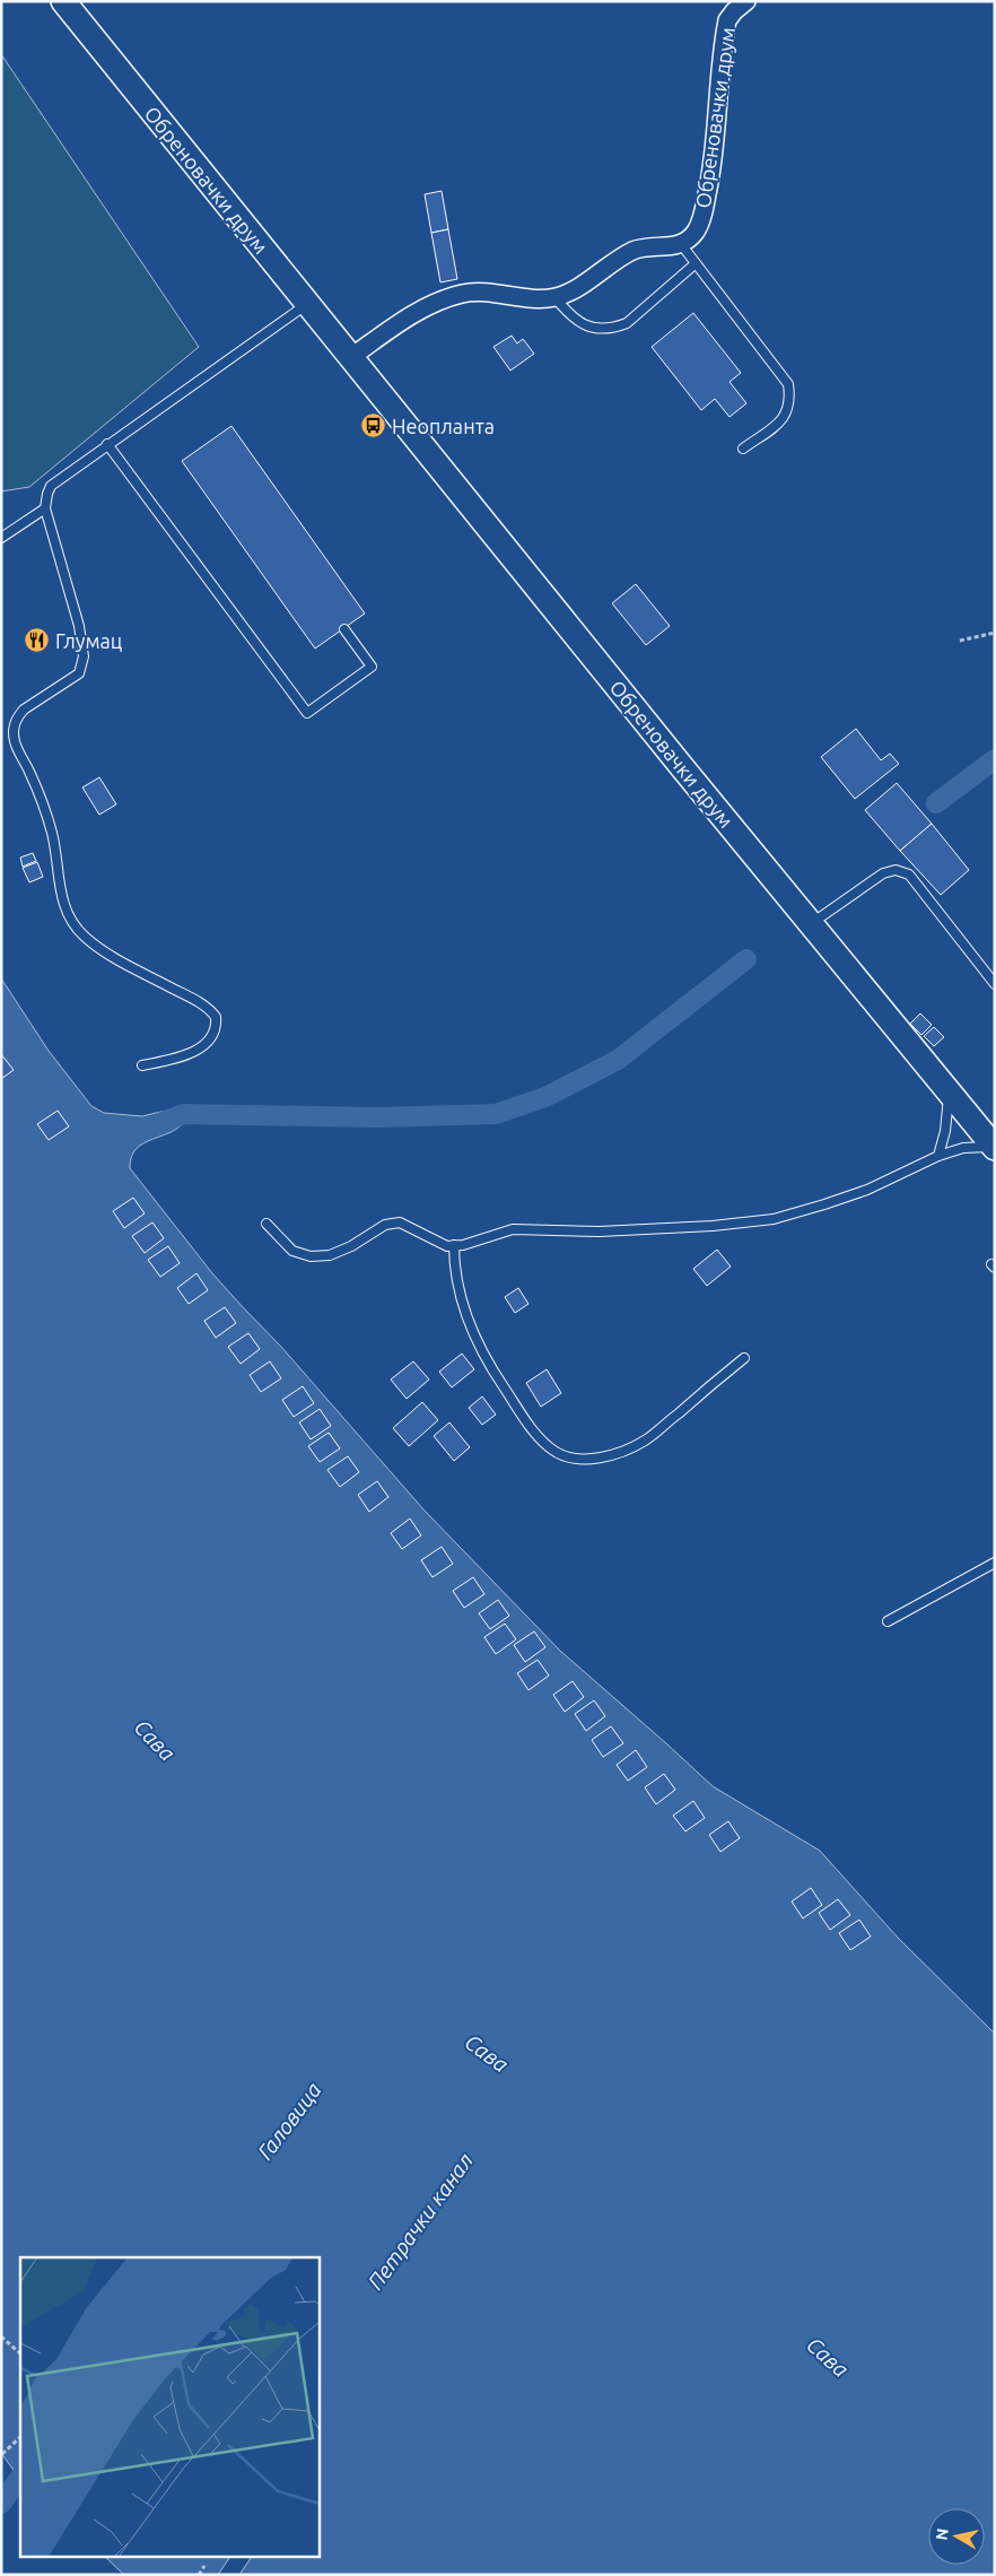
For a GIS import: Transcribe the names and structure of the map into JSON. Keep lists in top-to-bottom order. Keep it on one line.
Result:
{"streets":{"street":["Обреновачки друм"]},"water":["Сава","Галовица","Петрачки канал"],"places":{"bus stop":["Неопланта"],"restaurant":["Глумац"]},"north":"left"}
